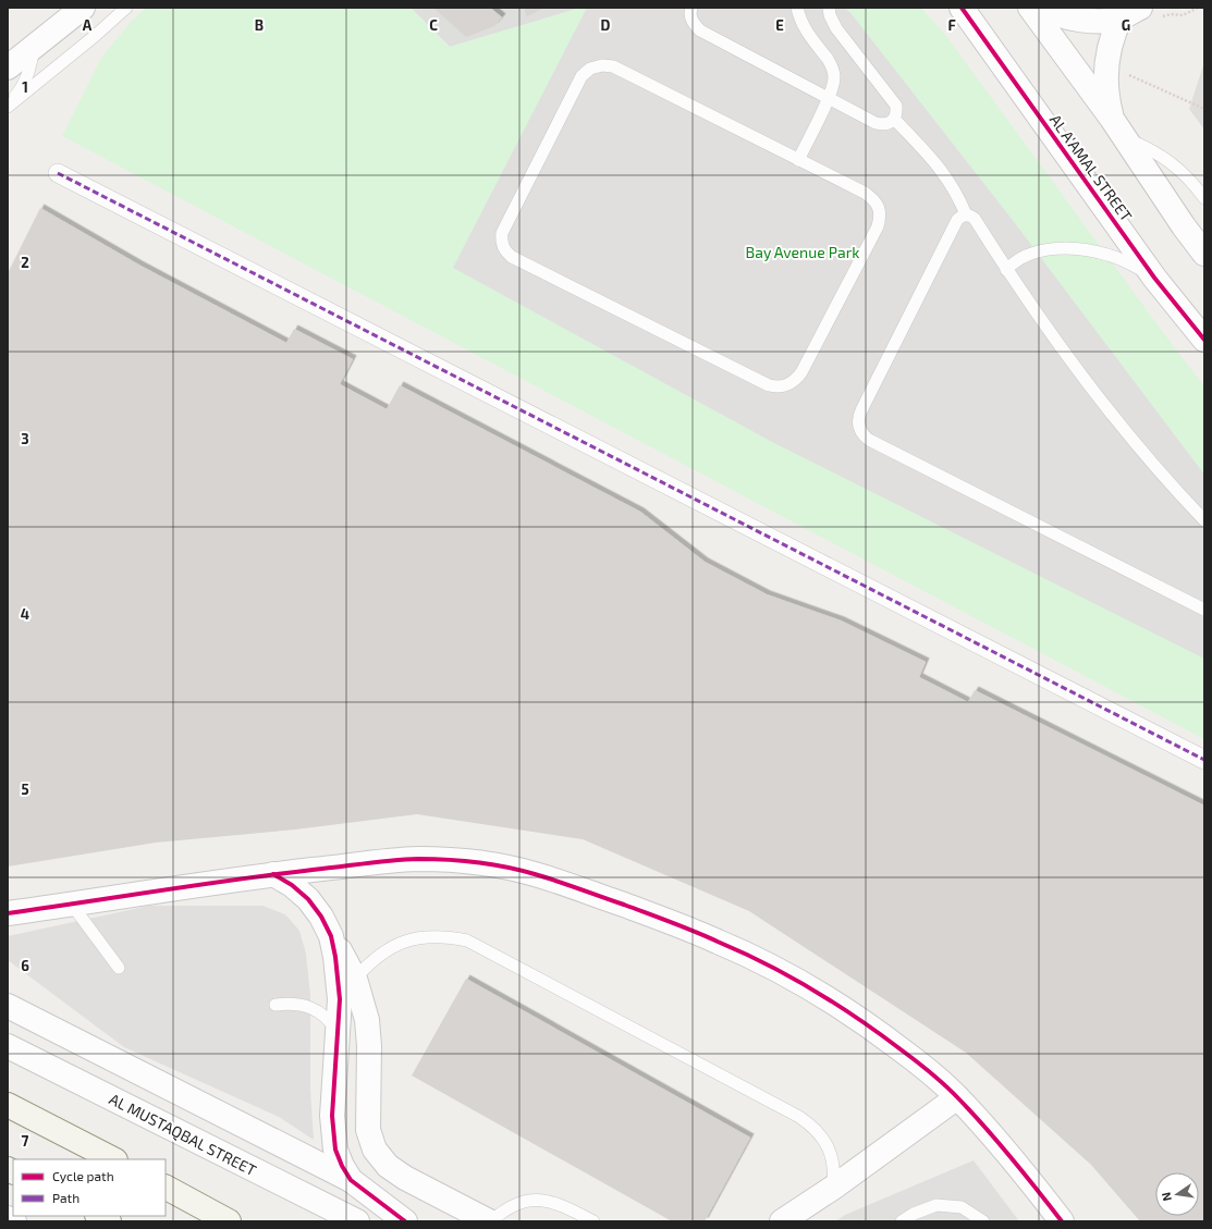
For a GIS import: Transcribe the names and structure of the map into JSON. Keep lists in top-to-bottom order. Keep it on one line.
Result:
{"streets":{"street":["AL A'AMAL STREET","AL MUSTAQBAL STREET"]},"parks":["Bay Avenue Park"],"legend":["Cycle path","Path"],"north":"left","grid":{"columns":["A","B","C","D","E","F","G"],"rows":["1","2","3","4","5","6","7"]}}
